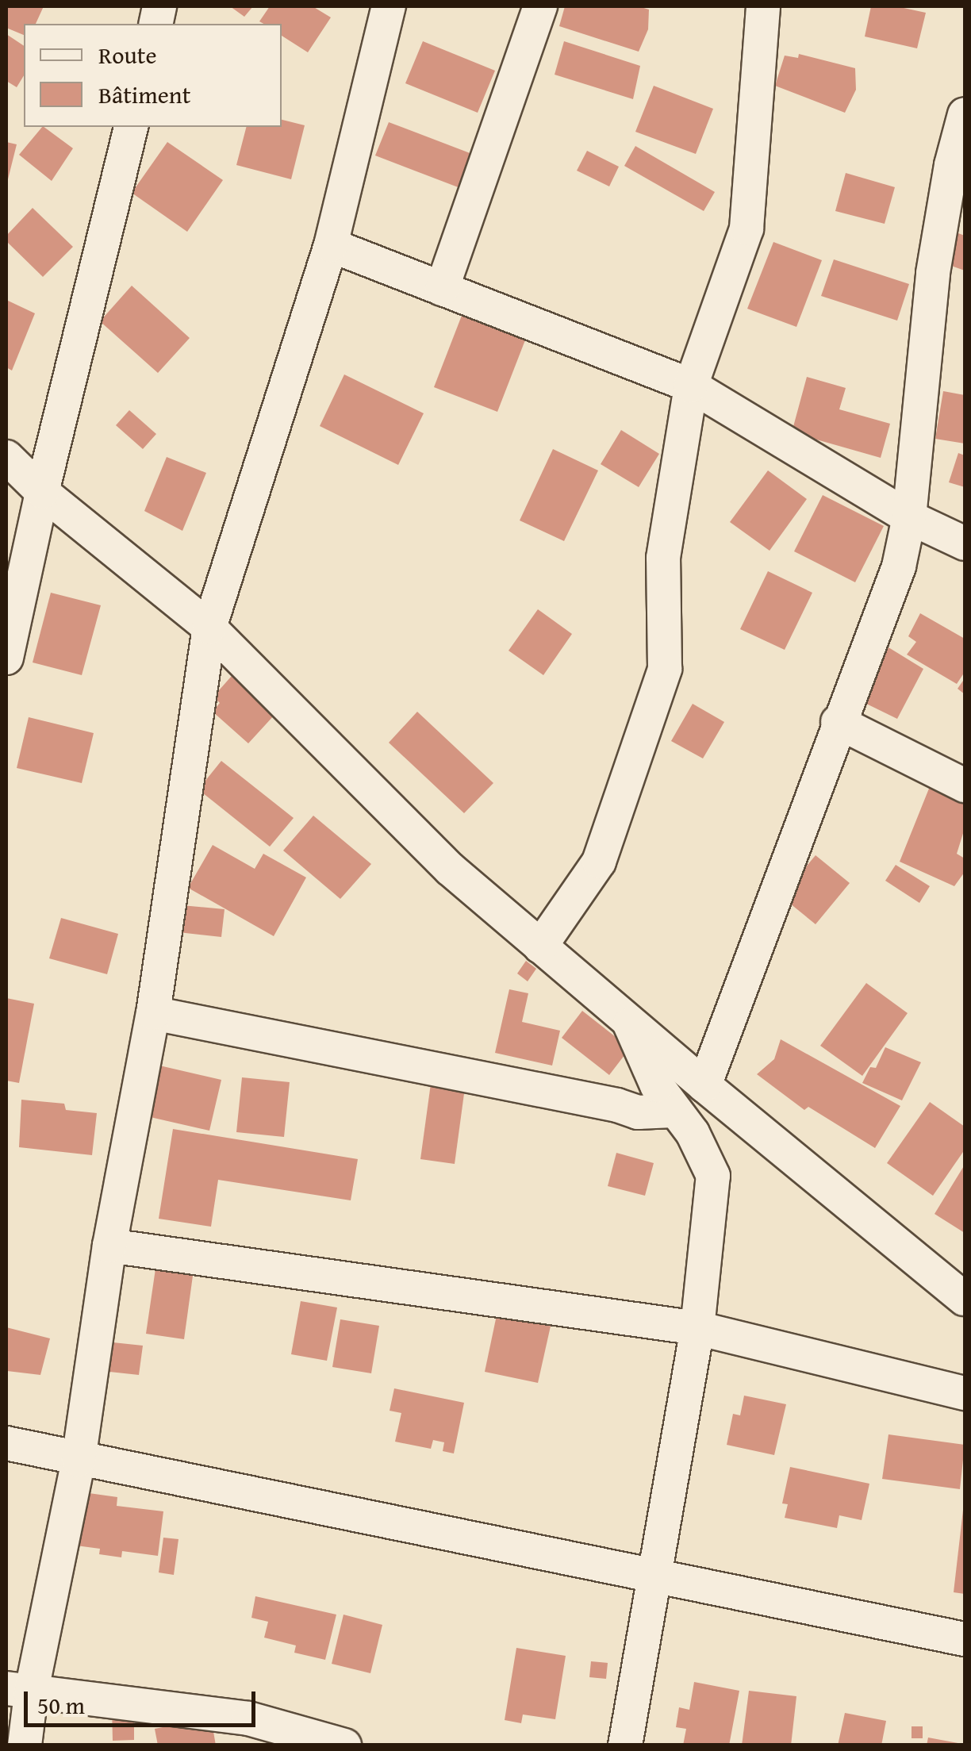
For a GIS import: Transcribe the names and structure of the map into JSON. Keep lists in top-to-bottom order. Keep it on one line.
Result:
{"legend":["Route","Bâtiment"],"scale_bar":"50 m"}
